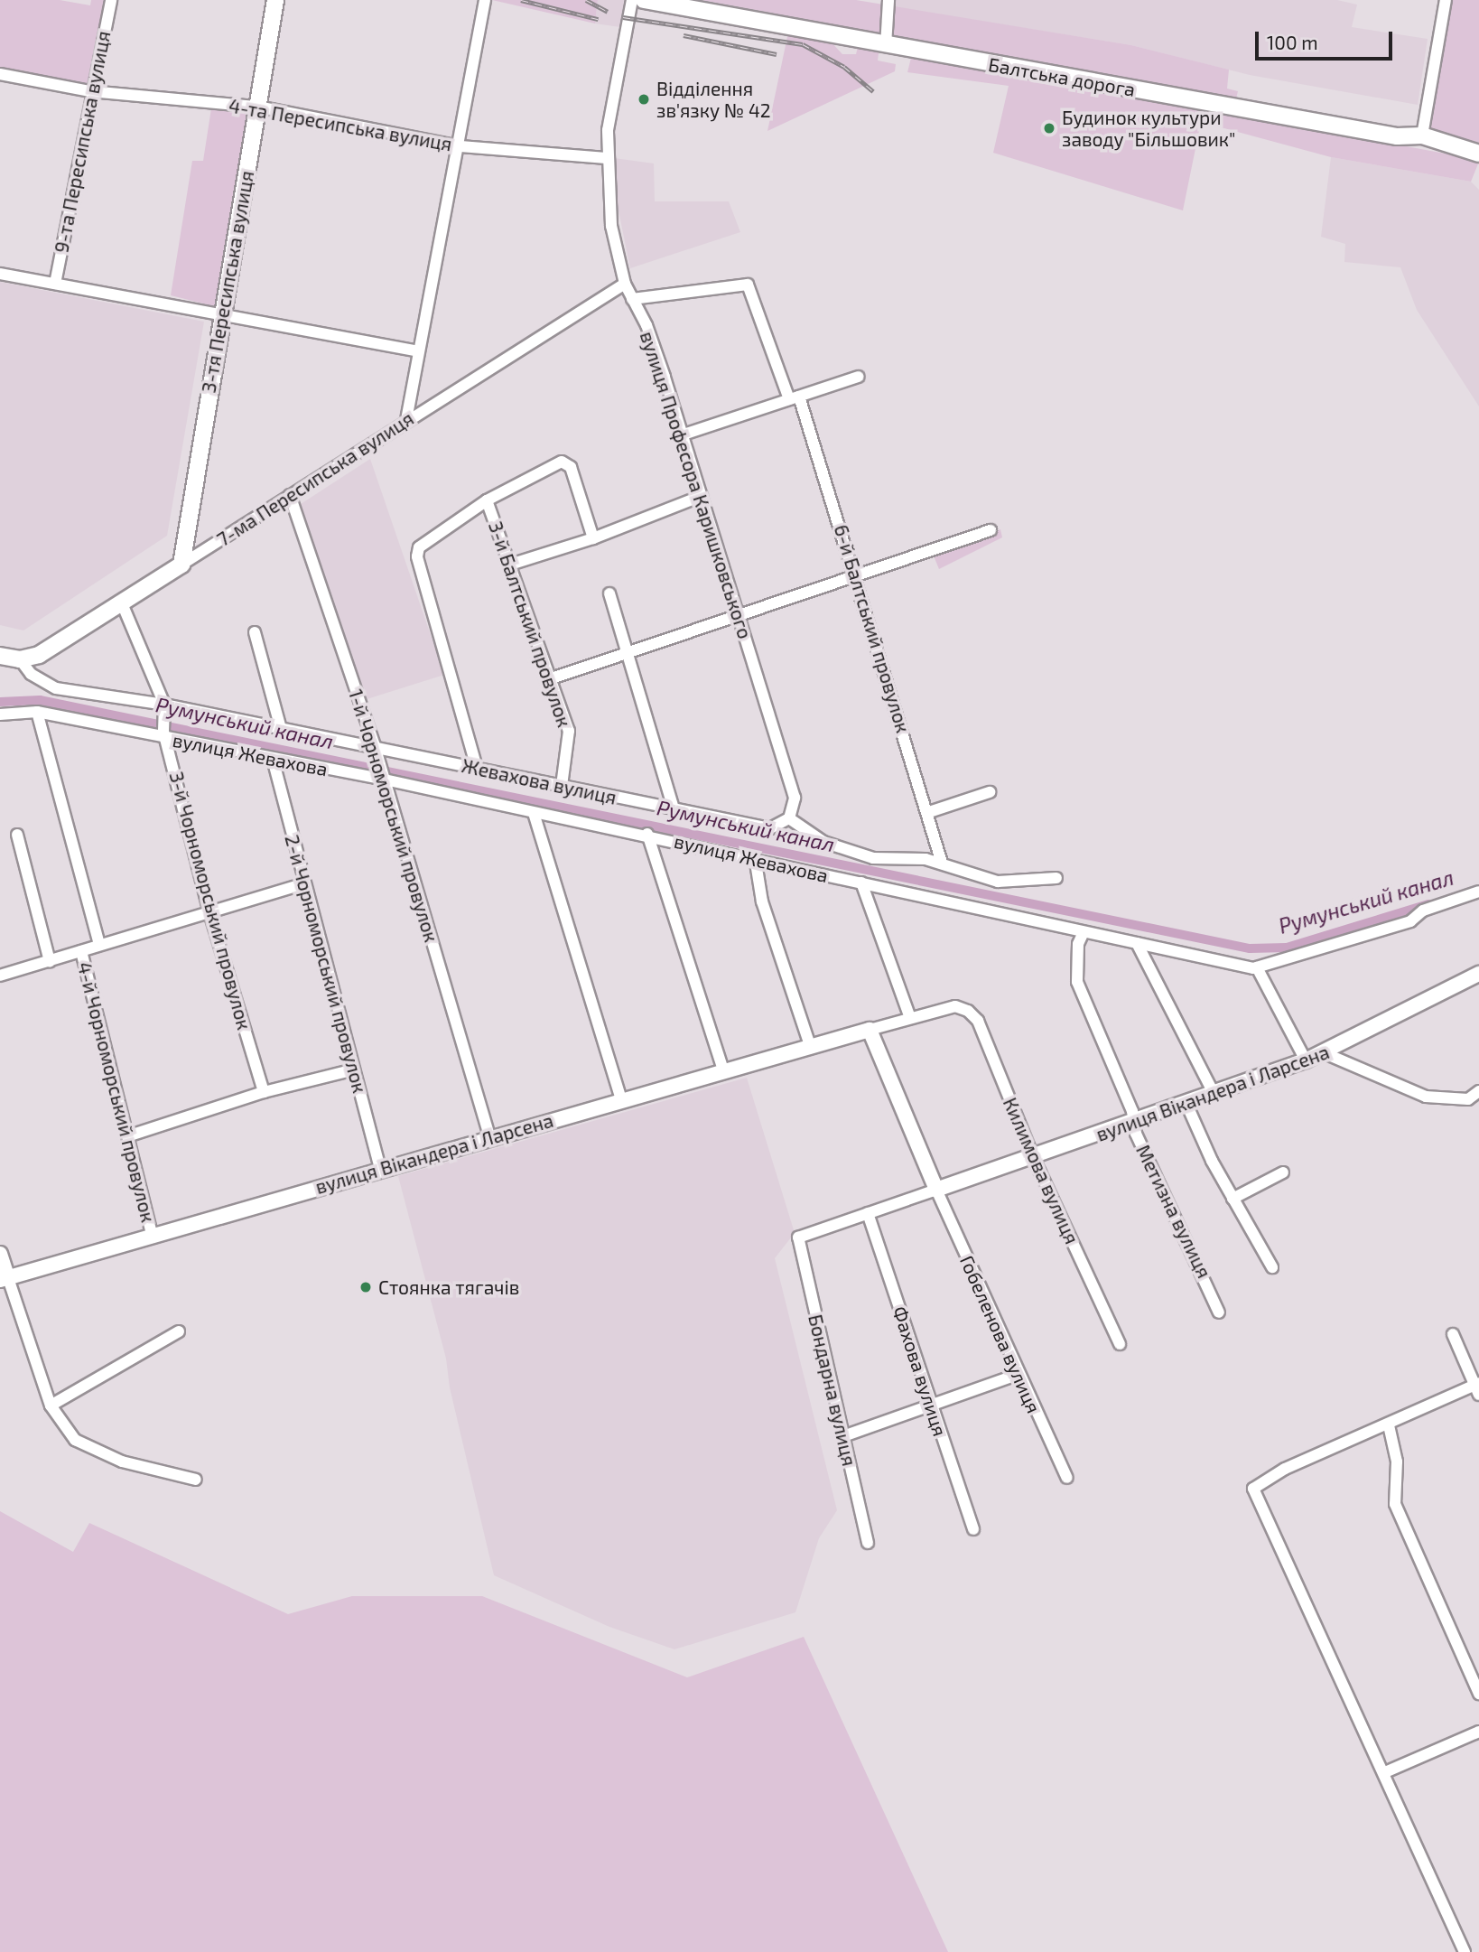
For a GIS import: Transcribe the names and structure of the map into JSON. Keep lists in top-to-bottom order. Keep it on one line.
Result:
{"streets":{"main road":["Балтська дорога","3-тя Пересипська вулиця","7-ма Пересипська вулиця"],"street":["4-та Пересипська вулиця","9-та Пересипська вулиця","вулиця Професора Каришковського","3-й Балтський провулок","6-й Балтський провулок","вулиця Жевахова","Жевахова вулиця","1-й Чорноморський провулок","3-й Чорноморський провулок","2-й Чорноморський провулок","4-й Чорноморський провулок","вулиця Вікандера і Ларсена","Килимова вулиця","Метизна вулиця","Гобеленова вулиця","Фахова вулиця","Бондарна вулиця"]},"crossings":[["4-та Пересипська вулиця","9-та Пересипська вулиця"],["4-та Пересипська вулиця","3-тя Пересипська вулиця"],["4-та Пересипська вулиця","вулиця Професора Каришковського"],["3-тя Пересипська вулиця","7-ма Пересипська вулиця"],["7-ма Пересипська вулиця","вулиця Професора Каришковського"],["7-ма Пересипська вулиця","Жевахова вулиця"],["7-ма Пересипська вулиця","1-й Чорноморський провулок"],["7-ма Пересипська вулиця","3-й Чорноморський провулок"],["вулиця Професора Каришковського","6-й Балтський провулок"],["вулиця Професора Каришковського","Жевахова вулиця"],["3-й Балтський провулок","Жевахова вулиця"],["вулиця Жевахова","1-й Чорноморський провулок"],["вулиця Жевахова","3-й Чорноморський провулок"],["вулиця Жевахова","2-й Чорноморський провулок"],["вулиця Жевахова","4-й Чорноморський провулок"],["вулиця Жевахова","Метизна вулиця"],["Жевахова вулиця","1-й Чорноморський провулок"],["Жевахова вулиця","3-й Чорноморський провулок"],["1-й Чорноморський провулок","вулиця Вікандера і Ларсена"],["2-й Чорноморський провулок","вулиця Вікандера і Ларсена"],["4-й Чорноморський провулок","вулиця Вікандера і Ларсена"],["вулиця Вікандера і Ларсена","Килимова вулиця"],["вулиця Вікандера і Ларсена","Метизна вулиця"],["вулиця Вікандера і Ларсена","Гобеленова вулиця"],["вулиця Вікандера і Ларсена","Фахова вулиця"],["вулиця Вікандера і Ларсена","Бондарна вулиця"]],"water":["Румунський канал"],"places":["Відділення зв'язку № 42","Будинок культури заводу \"Більшовик\"","Стоянка тягачів"],"scale_bar":"100 m"}
